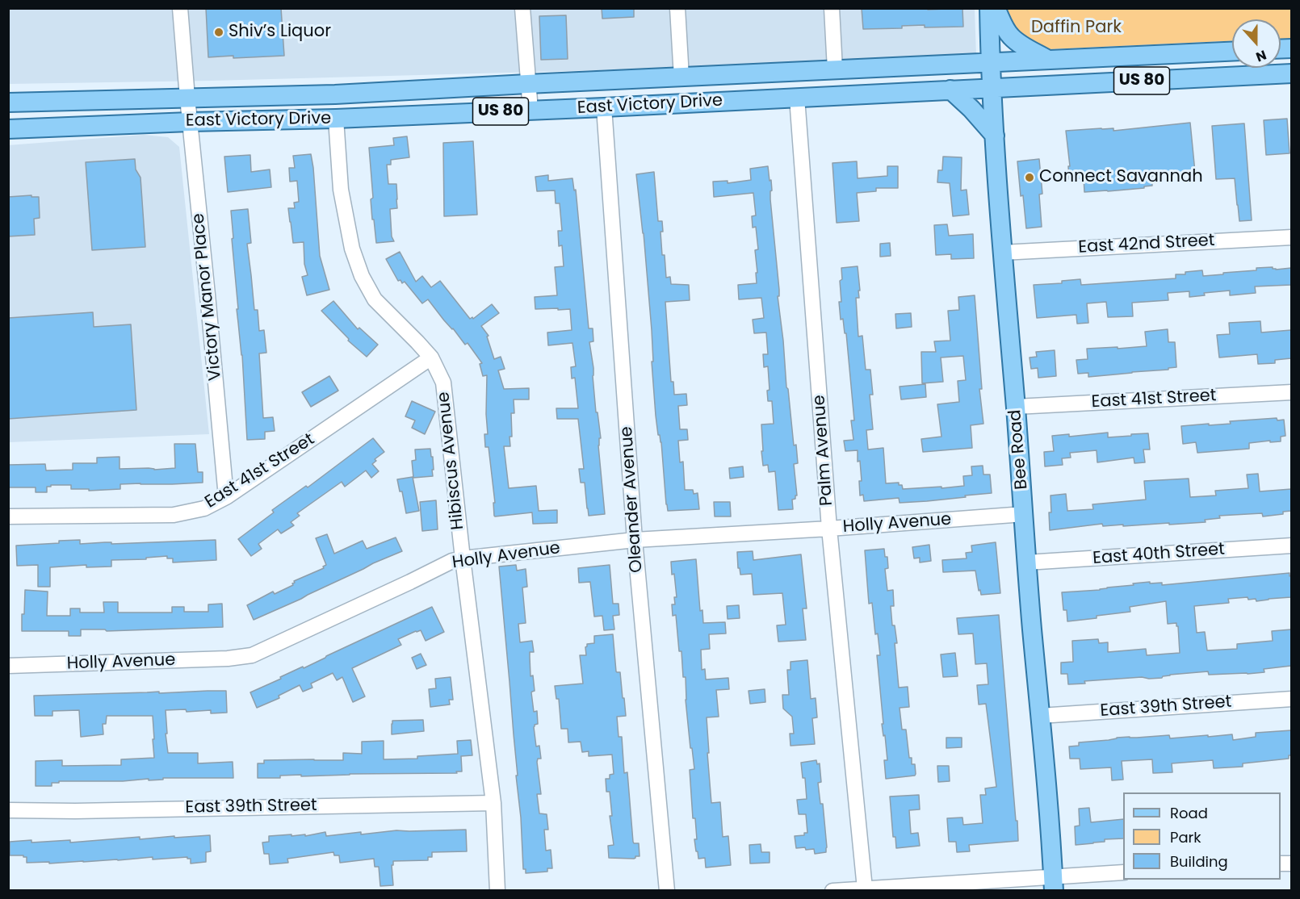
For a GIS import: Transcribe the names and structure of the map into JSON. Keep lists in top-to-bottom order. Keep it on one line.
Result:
{"streets":{"main road":["US 80","East Victory Drive","Bee Road"],"street":["East 42nd Street","Victory Manor Place","East 41st Street","Palm Avenue","Hibiscus Avenue","Oleander Avenue","Holly Avenue","East 40th Street","East 39th Street"]},"crossings":[["East Victory Drive","Victory Manor Place"],["East Victory Drive","Bee Road"],["East Victory Drive","Palm Avenue"],["East Victory Drive","Hibiscus Avenue"],["East Victory Drive","Oleander Avenue"],["East 42nd Street","Bee Road"],["Victory Manor Place","East 41st Street"],["East 41st Street","Bee Road"],["East 41st Street","Hibiscus Avenue"],["Bee Road","Holly Avenue"],["Bee Road","East 40th Street"],["Bee Road","East 39th Street"],["Palm Avenue","Holly Avenue"],["Hibiscus Avenue","Holly Avenue"],["Hibiscus Avenue","East 39th Street"],["Oleander Avenue","Holly Avenue"]],"parks":["Daffin Park"],"places":["Shiv’s Liquor","Connect Savannah"],"legend":["Road","Park","Building"],"north":"bottom"}
